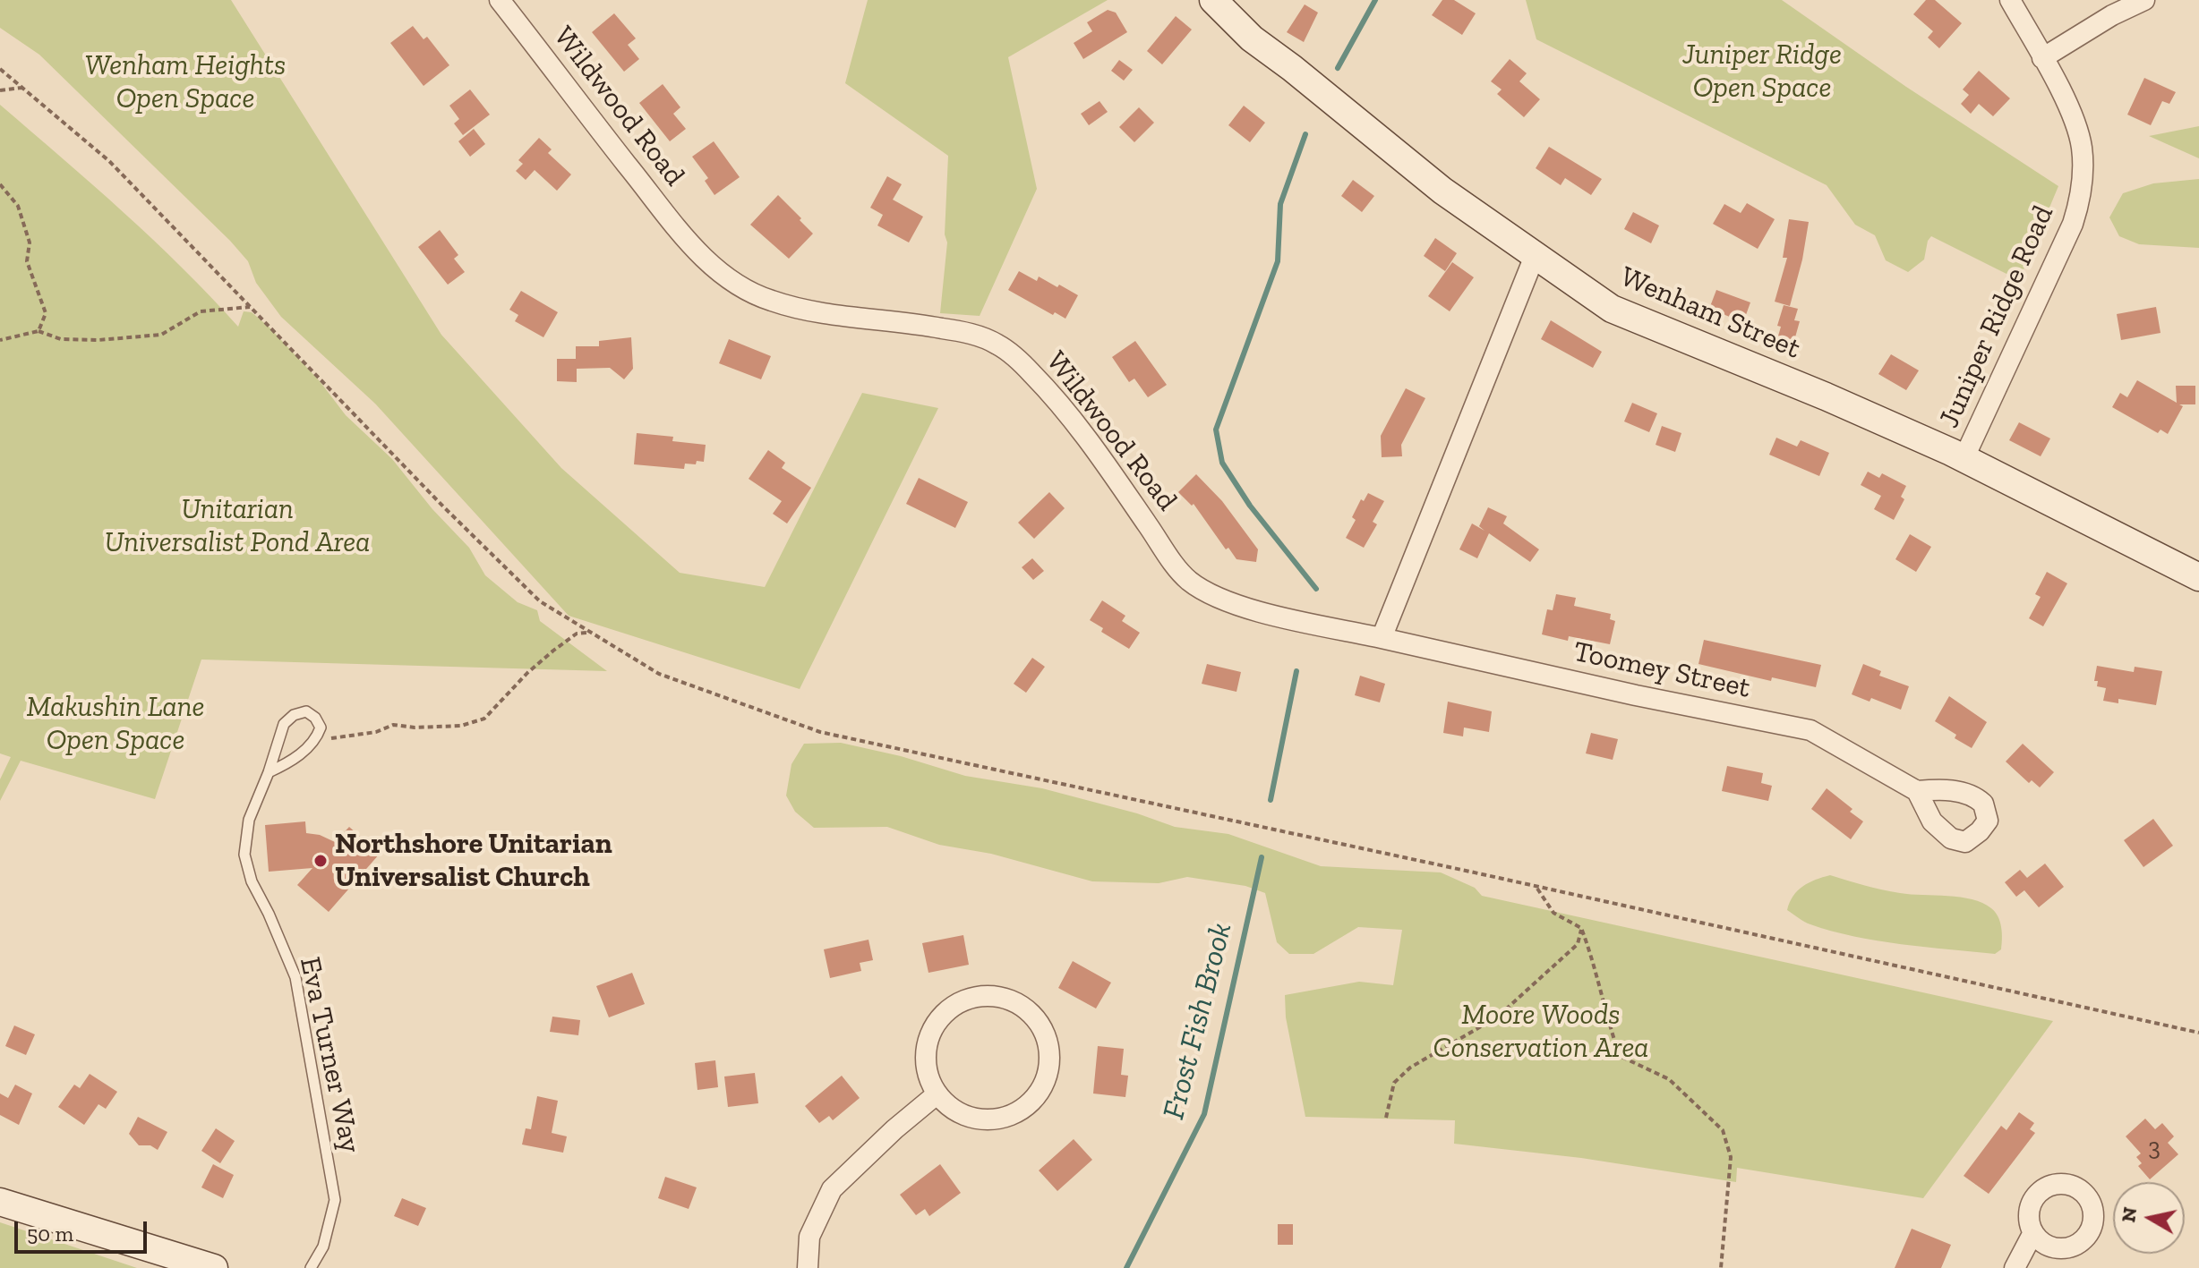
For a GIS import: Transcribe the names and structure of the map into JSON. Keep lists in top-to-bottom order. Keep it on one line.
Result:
{"streets":{"main road":["Wenham Street"],"street":["Wildwood Road","Juniper Ridge Road","Toomey Street"],"lane":["Eva Turner Way"]},"crossings":[["Wildwood Road","Toomey Street"],["Wenham Street","Juniper Ridge Road"]],"water":["Frost Fish Brook"],"parks":["Juniper Ridge Open Space","Wenham Heights Open Space","Unitarian Universalist Pond Area","Makushin Lane Open Space","Moore Woods Conservation Area"],"places":["Northshore Unitarian Universalist Church"],"house_numbers":["3"],"scale_bar":"50 m","north":"left"}
